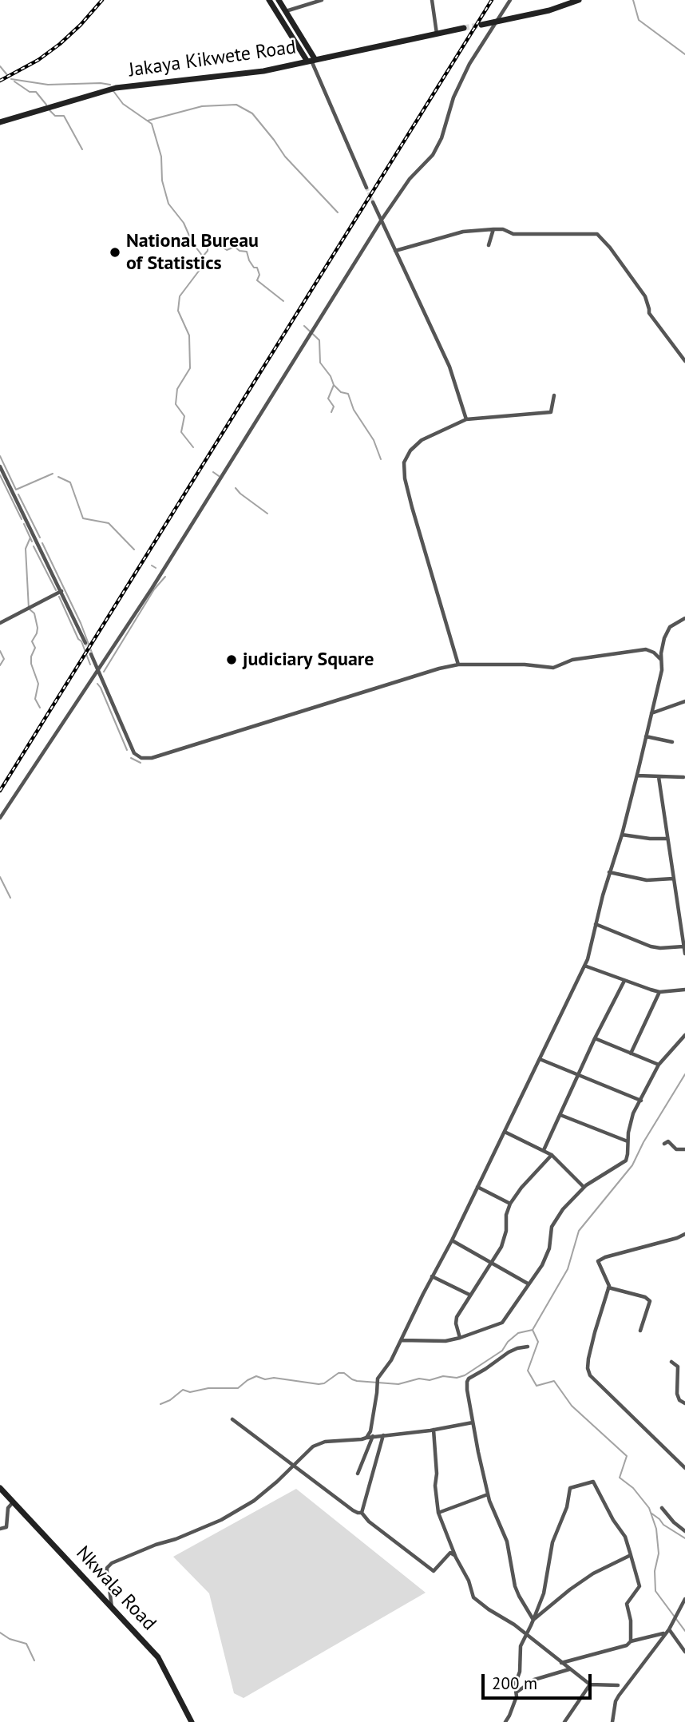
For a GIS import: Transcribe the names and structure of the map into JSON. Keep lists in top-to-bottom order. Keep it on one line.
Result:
{"streets":{"main road":["Jakaya Kikwete Road","Nkwala Road"]},"places":["National Bureau of Statistics","judiciary Square"],"scale_bar":"200 m"}
